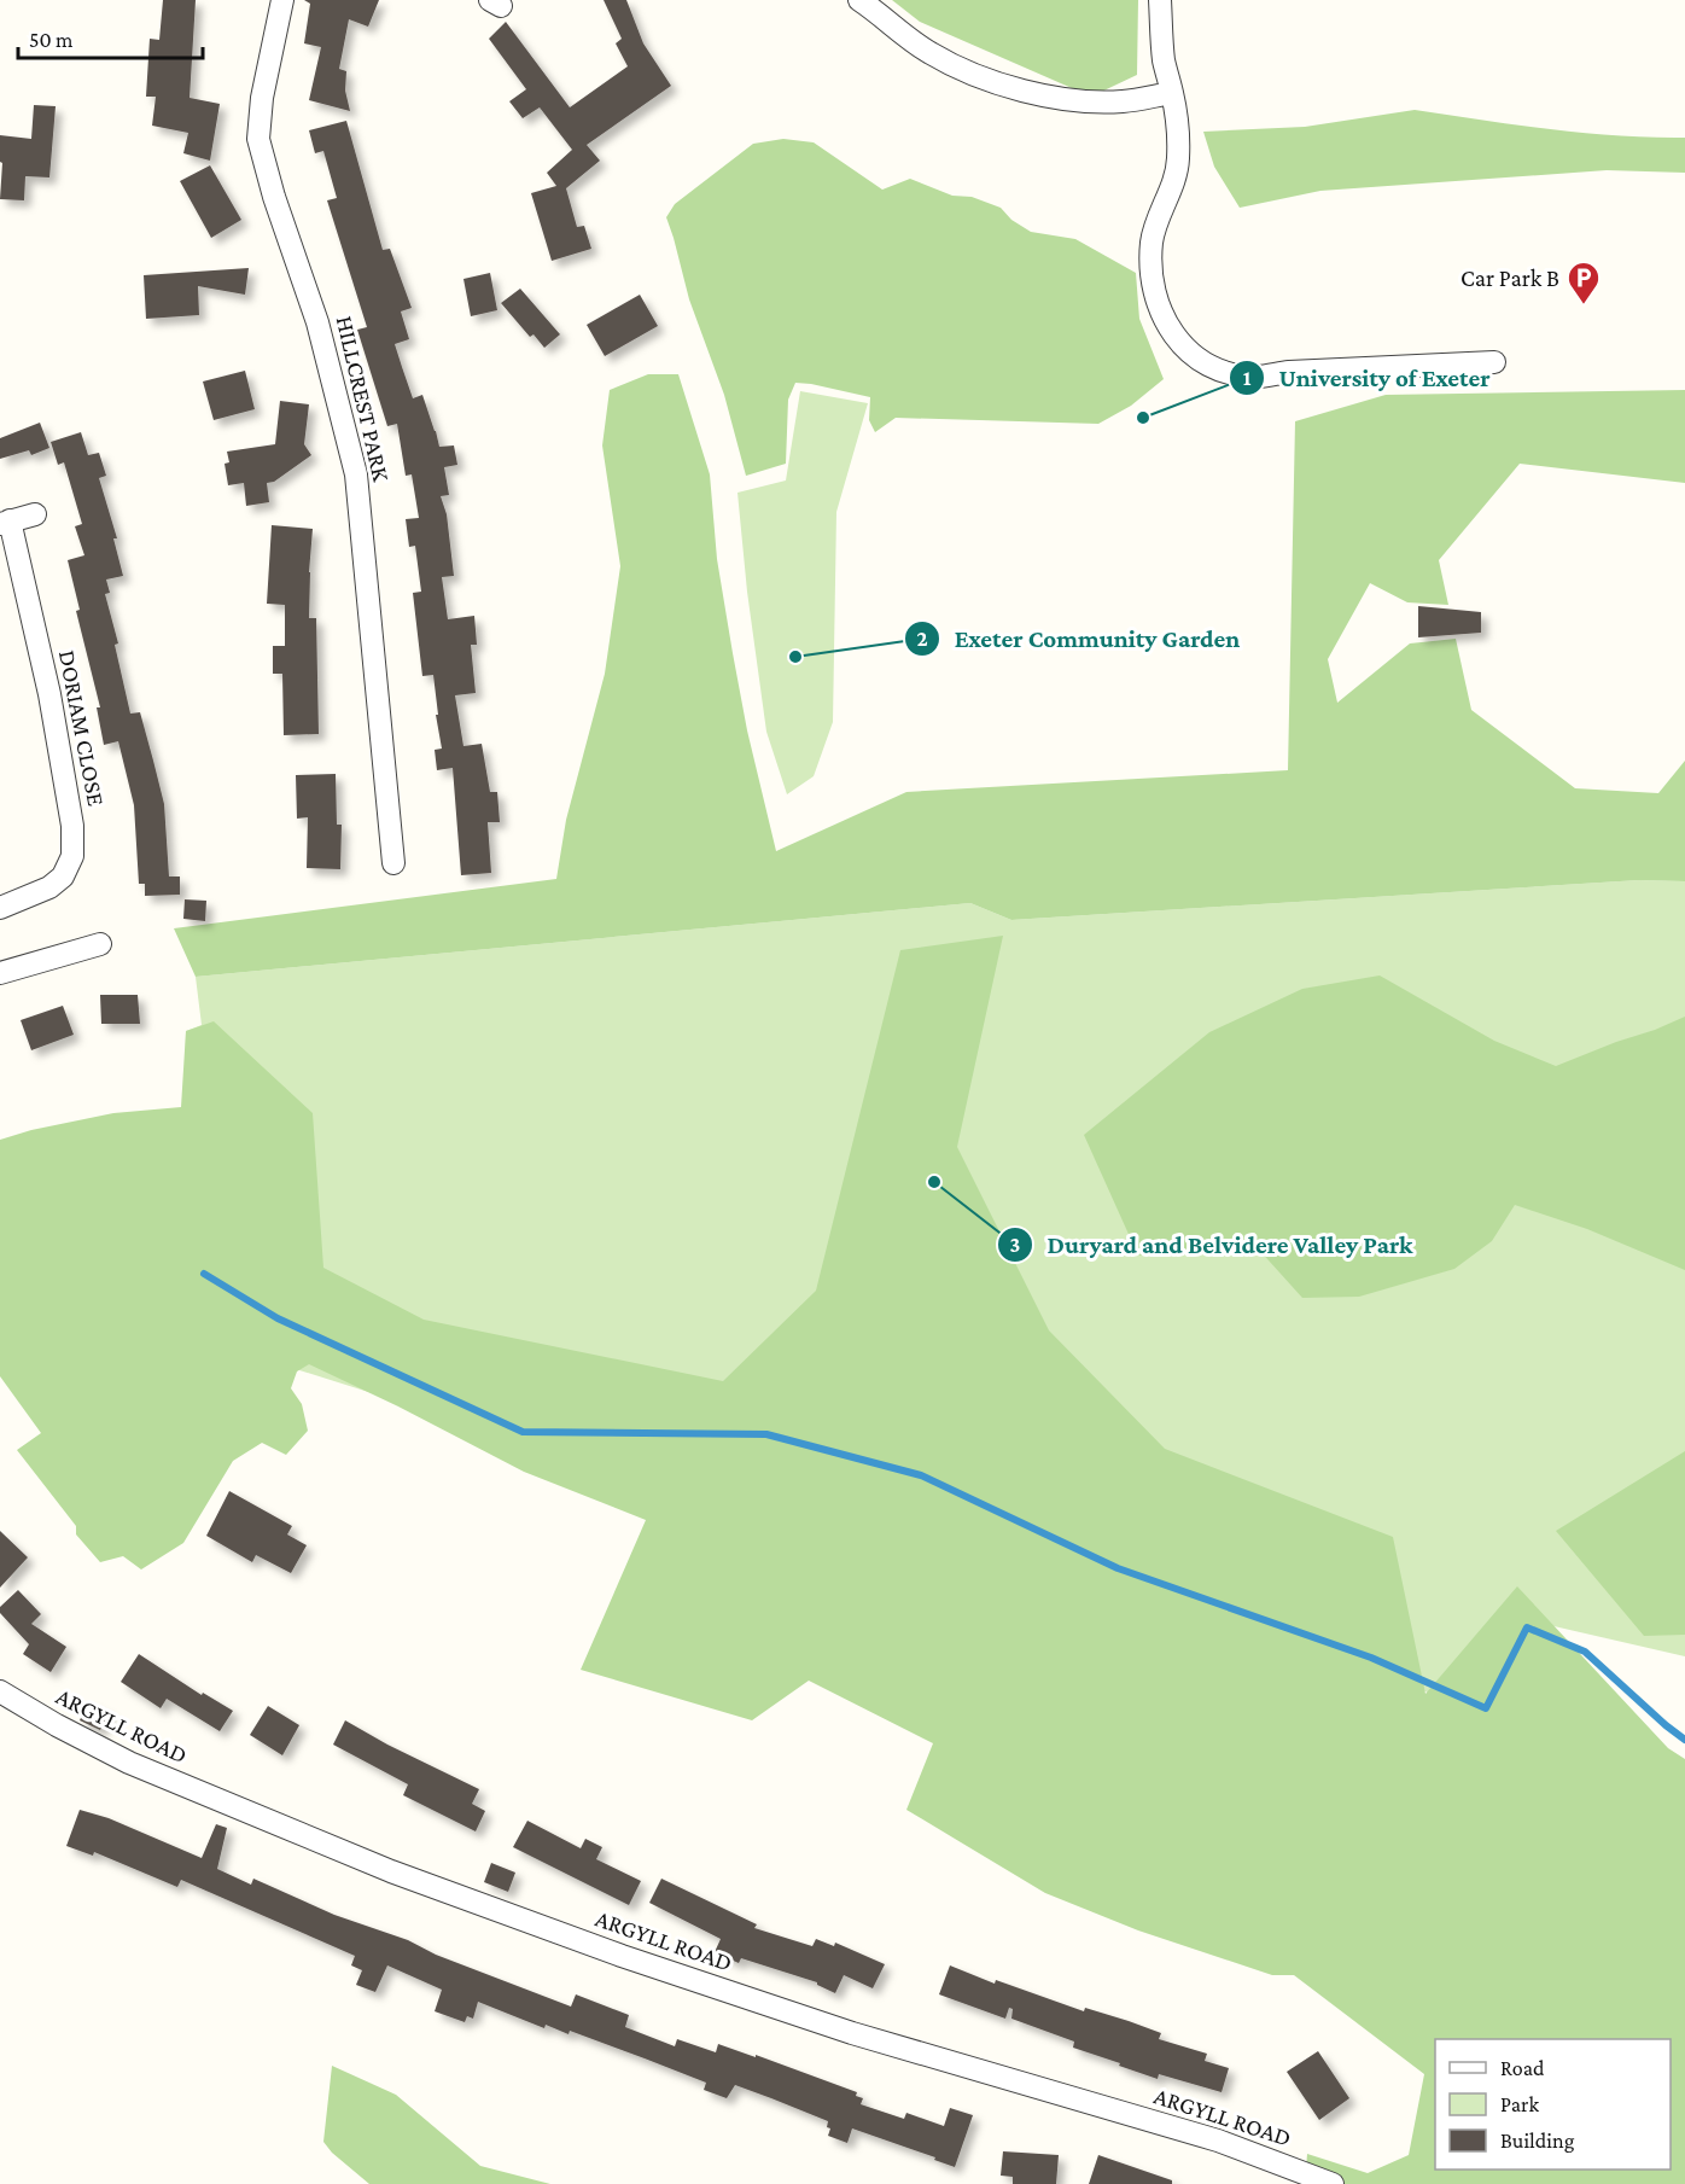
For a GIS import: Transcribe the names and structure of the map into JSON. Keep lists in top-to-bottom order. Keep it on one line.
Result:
{"streets":{"street":["HILLCREST PARK","DORIAM CLOSE","ARGYLL ROAD"]},"places":{"parking":["Car Park B"],"other":["University of Exeter","Exeter Community Garden","Duryard and Belvidere Valley Park"]},"legend":["Road","Park","Building"],"scale_bar":"50 m"}
